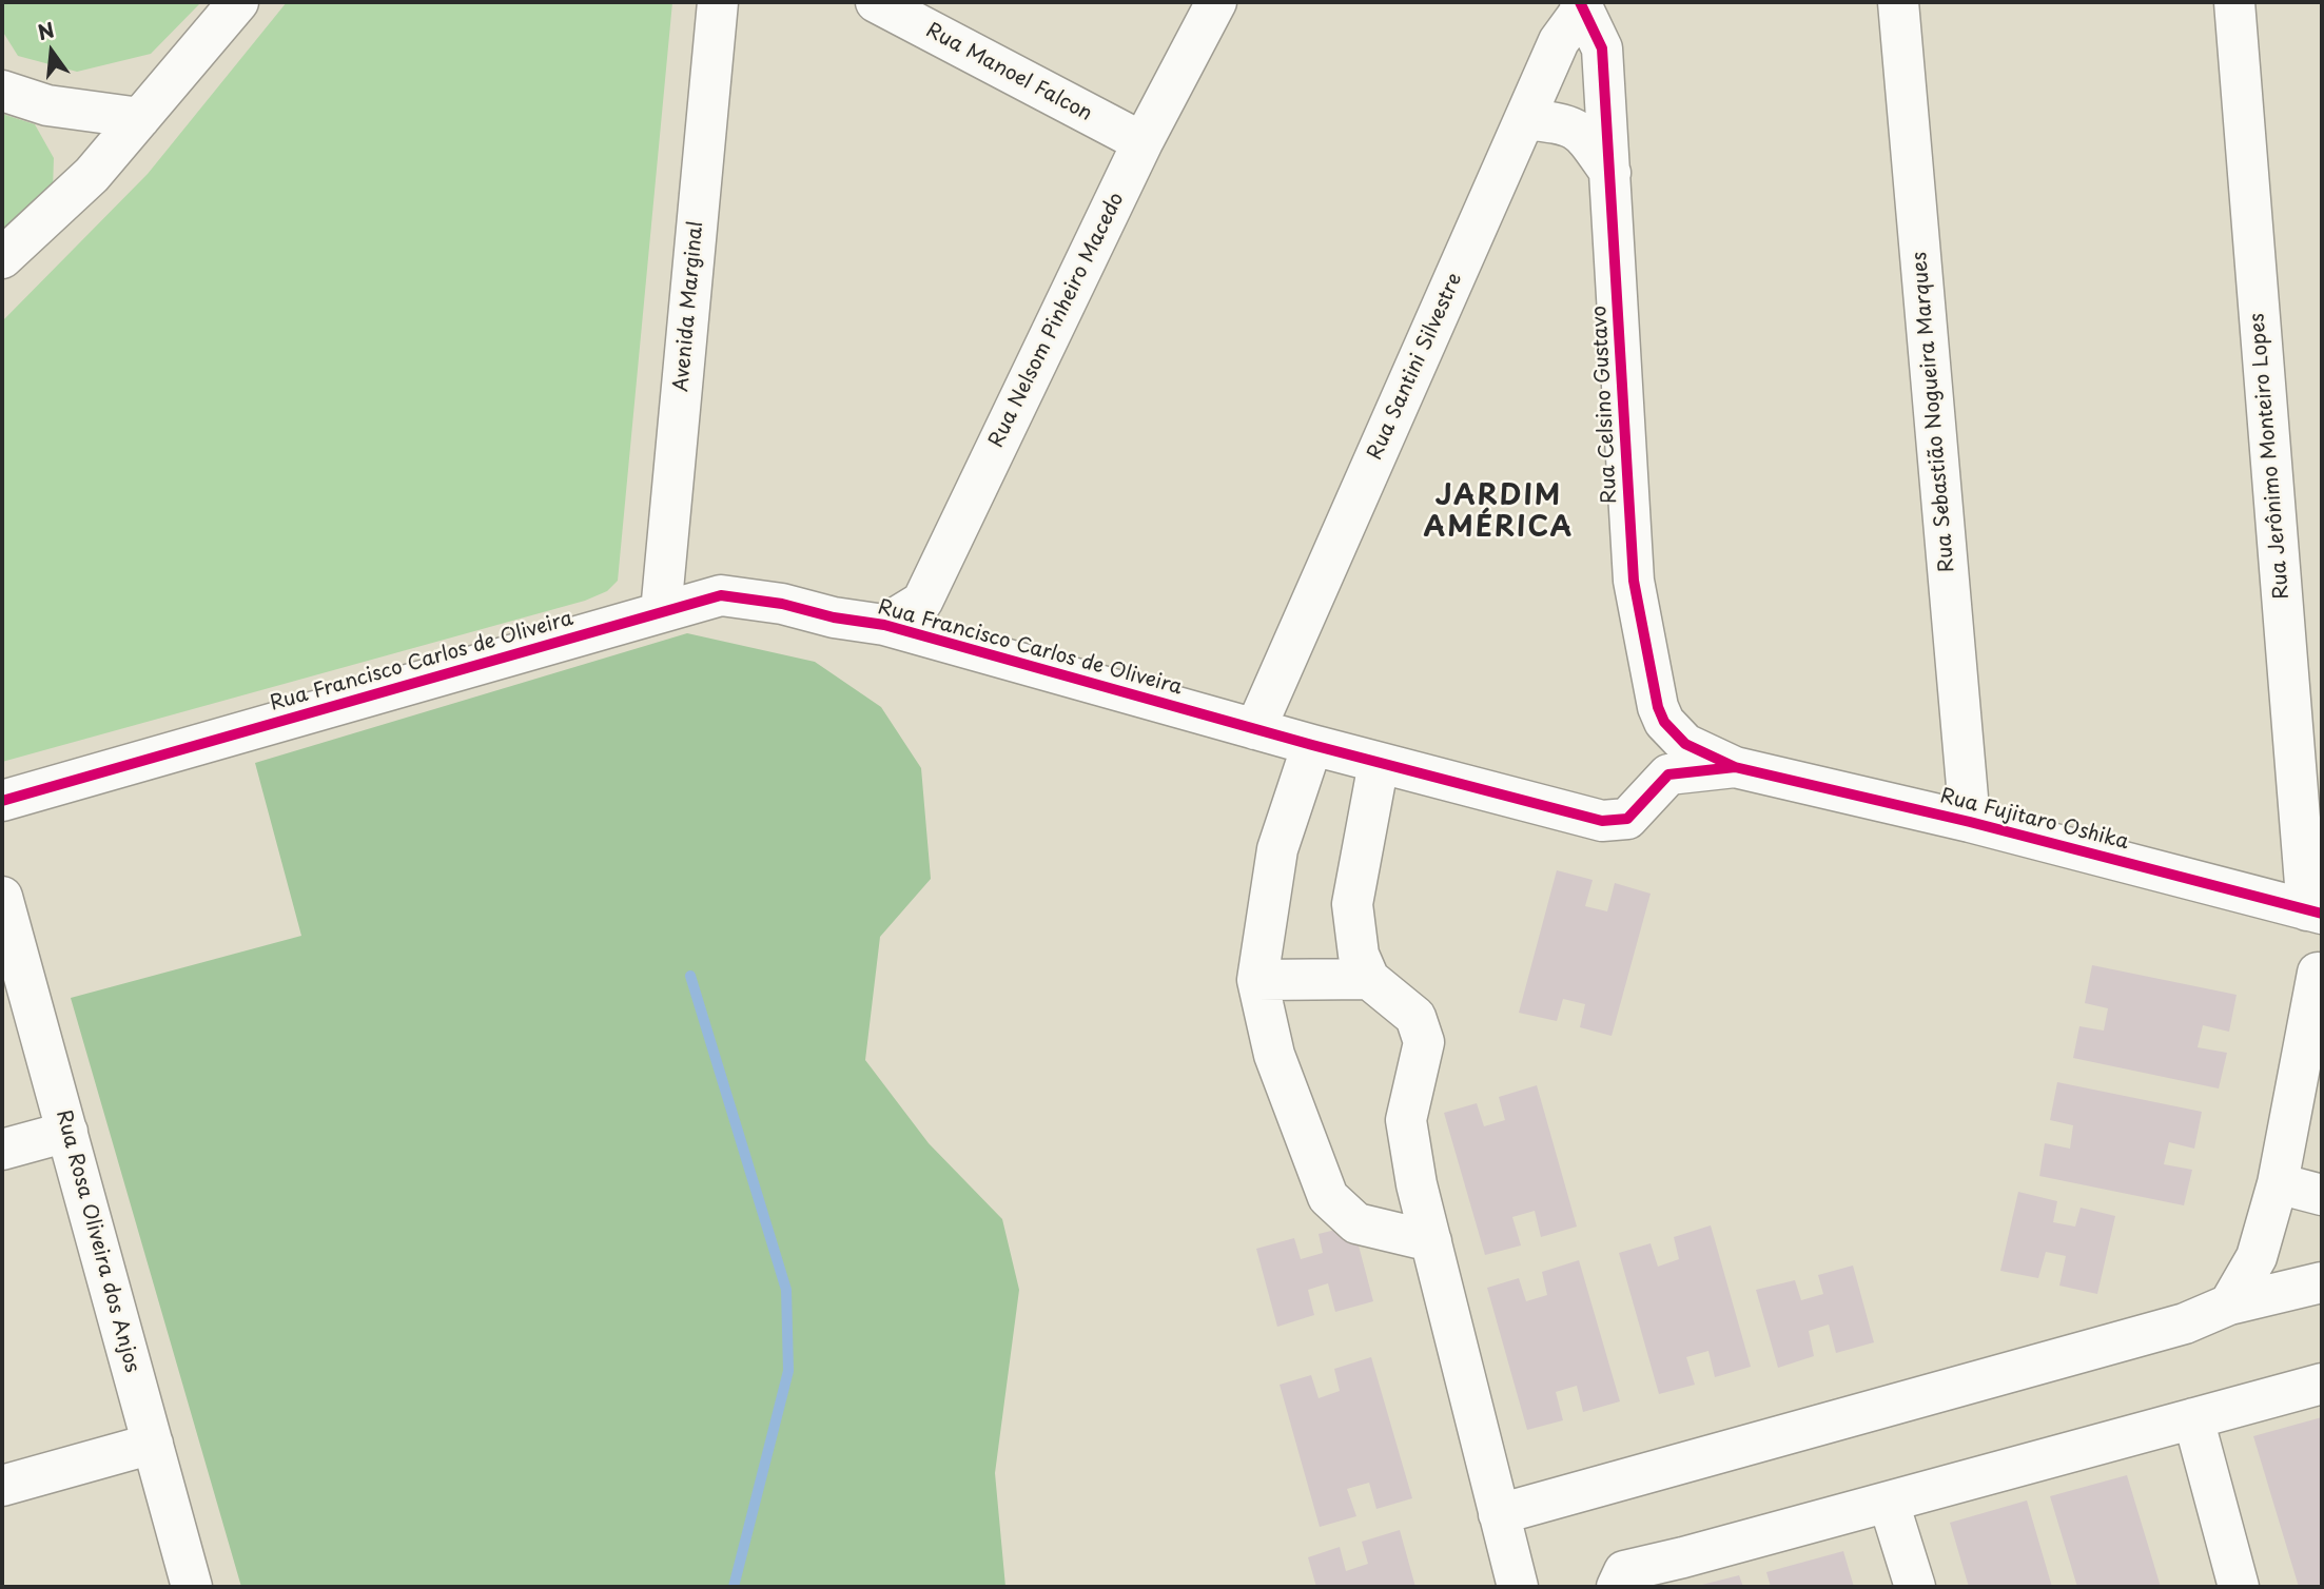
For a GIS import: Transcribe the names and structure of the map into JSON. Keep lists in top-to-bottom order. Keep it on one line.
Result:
{"streets":{"street":["Rua Manoel Falcon","Avenida Marginal","Rua Nelsom Pinheiro Macedo","Rua Santini Silvestre","Rua Celsino Gustavo","Rua Sebastião Nogueira Marques","Rua Jerônimo Monteiro Lopes","Rua Francisco Carlos de Oliveira","Rua Fujitaro Oshika","Rua Rosa Oliveira dos Anjos"]},"crossings":[["Rua Manoel Falcon","Rua Nelsom Pinheiro Macedo"],["Avenida Marginal","Rua Francisco Carlos de Oliveira"],["Rua Nelsom Pinheiro Macedo","Rua Francisco Carlos de Oliveira"],["Rua Santini Silvestre","Rua Celsino Gustavo"],["Rua Santini Silvestre","Rua Francisco Carlos de Oliveira"],["Rua Celsino Gustavo","Rua Francisco Carlos de Oliveira"],["Rua Celsino Gustavo","Rua Fujitaro Oshika"],["Rua Sebastião Nogueira Marques","Rua Fujitaro Oshika"],["Rua Jerônimo Monteiro Lopes","Rua Fujitaro Oshika"],["Rua Francisco Carlos de Oliveira","Rua Fujitaro Oshika"]],"districts":["JARDIM AMÉRICA"],"north":"top"}
